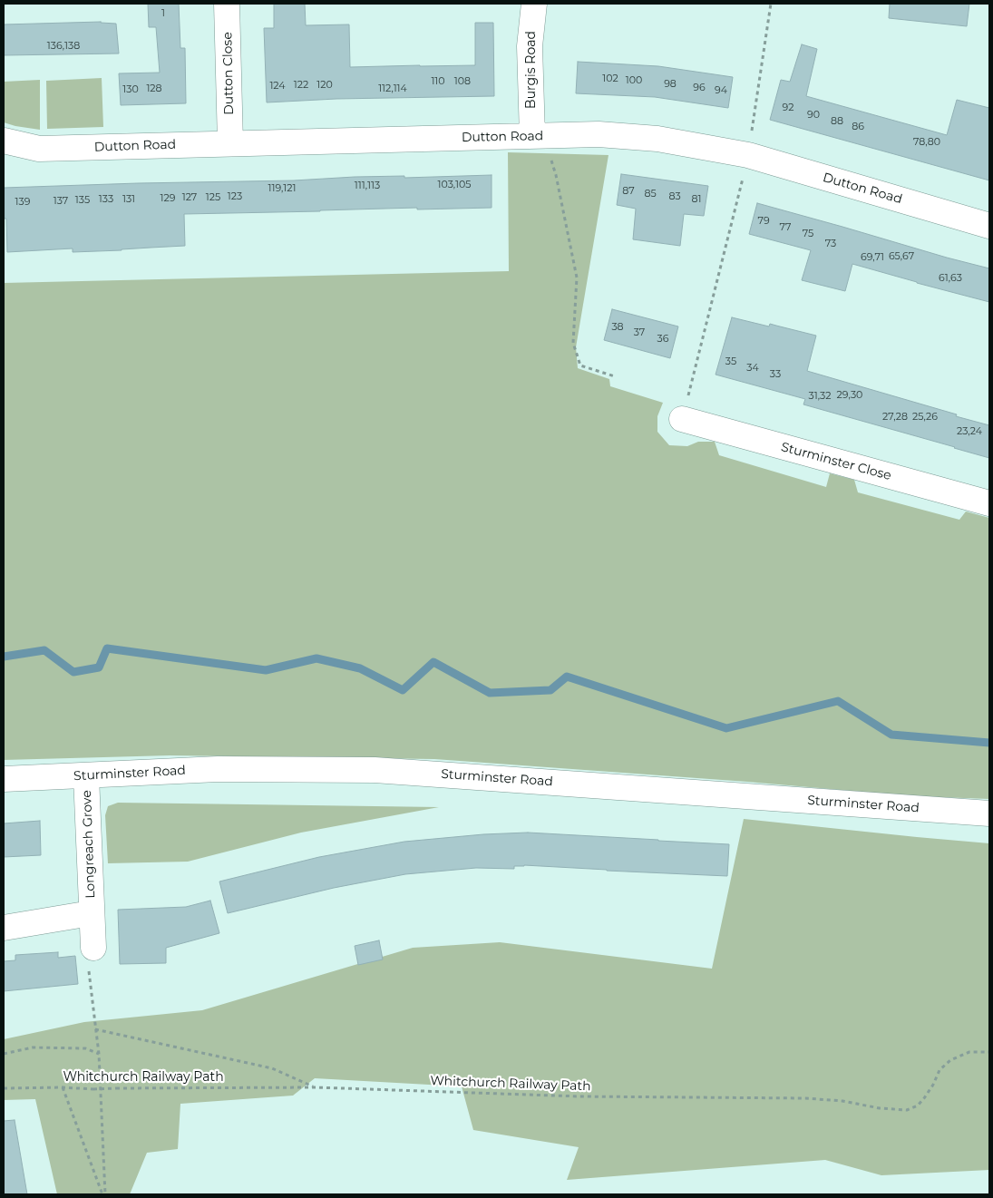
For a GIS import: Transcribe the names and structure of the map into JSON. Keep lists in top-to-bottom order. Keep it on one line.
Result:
{"streets":{"street":["Burgis Road","Dutton Close","Dutton Road","Sturminster Close","Sturminster Road","Longreach Grove"],"path":["Whitchurch Railway Path"]},"crossings":[["Burgis Road","Dutton Road"],["Dutton Close","Dutton Road"],["Sturminster Road","Longreach Grove"]],"house_numbers":["1","136,138","102","100","110","108","98","122","120","124","96","128","112,114","130","94","92","90","88","86","78,80","103,105","111,113","119,121","87","85","123","83","127","125","129","133","131","81","135","137","139","79","77","75","73","65,67","69,71","61,63","38","37","36","35","34","33","29,30","31,32","27,28","25,26","23,24"]}
